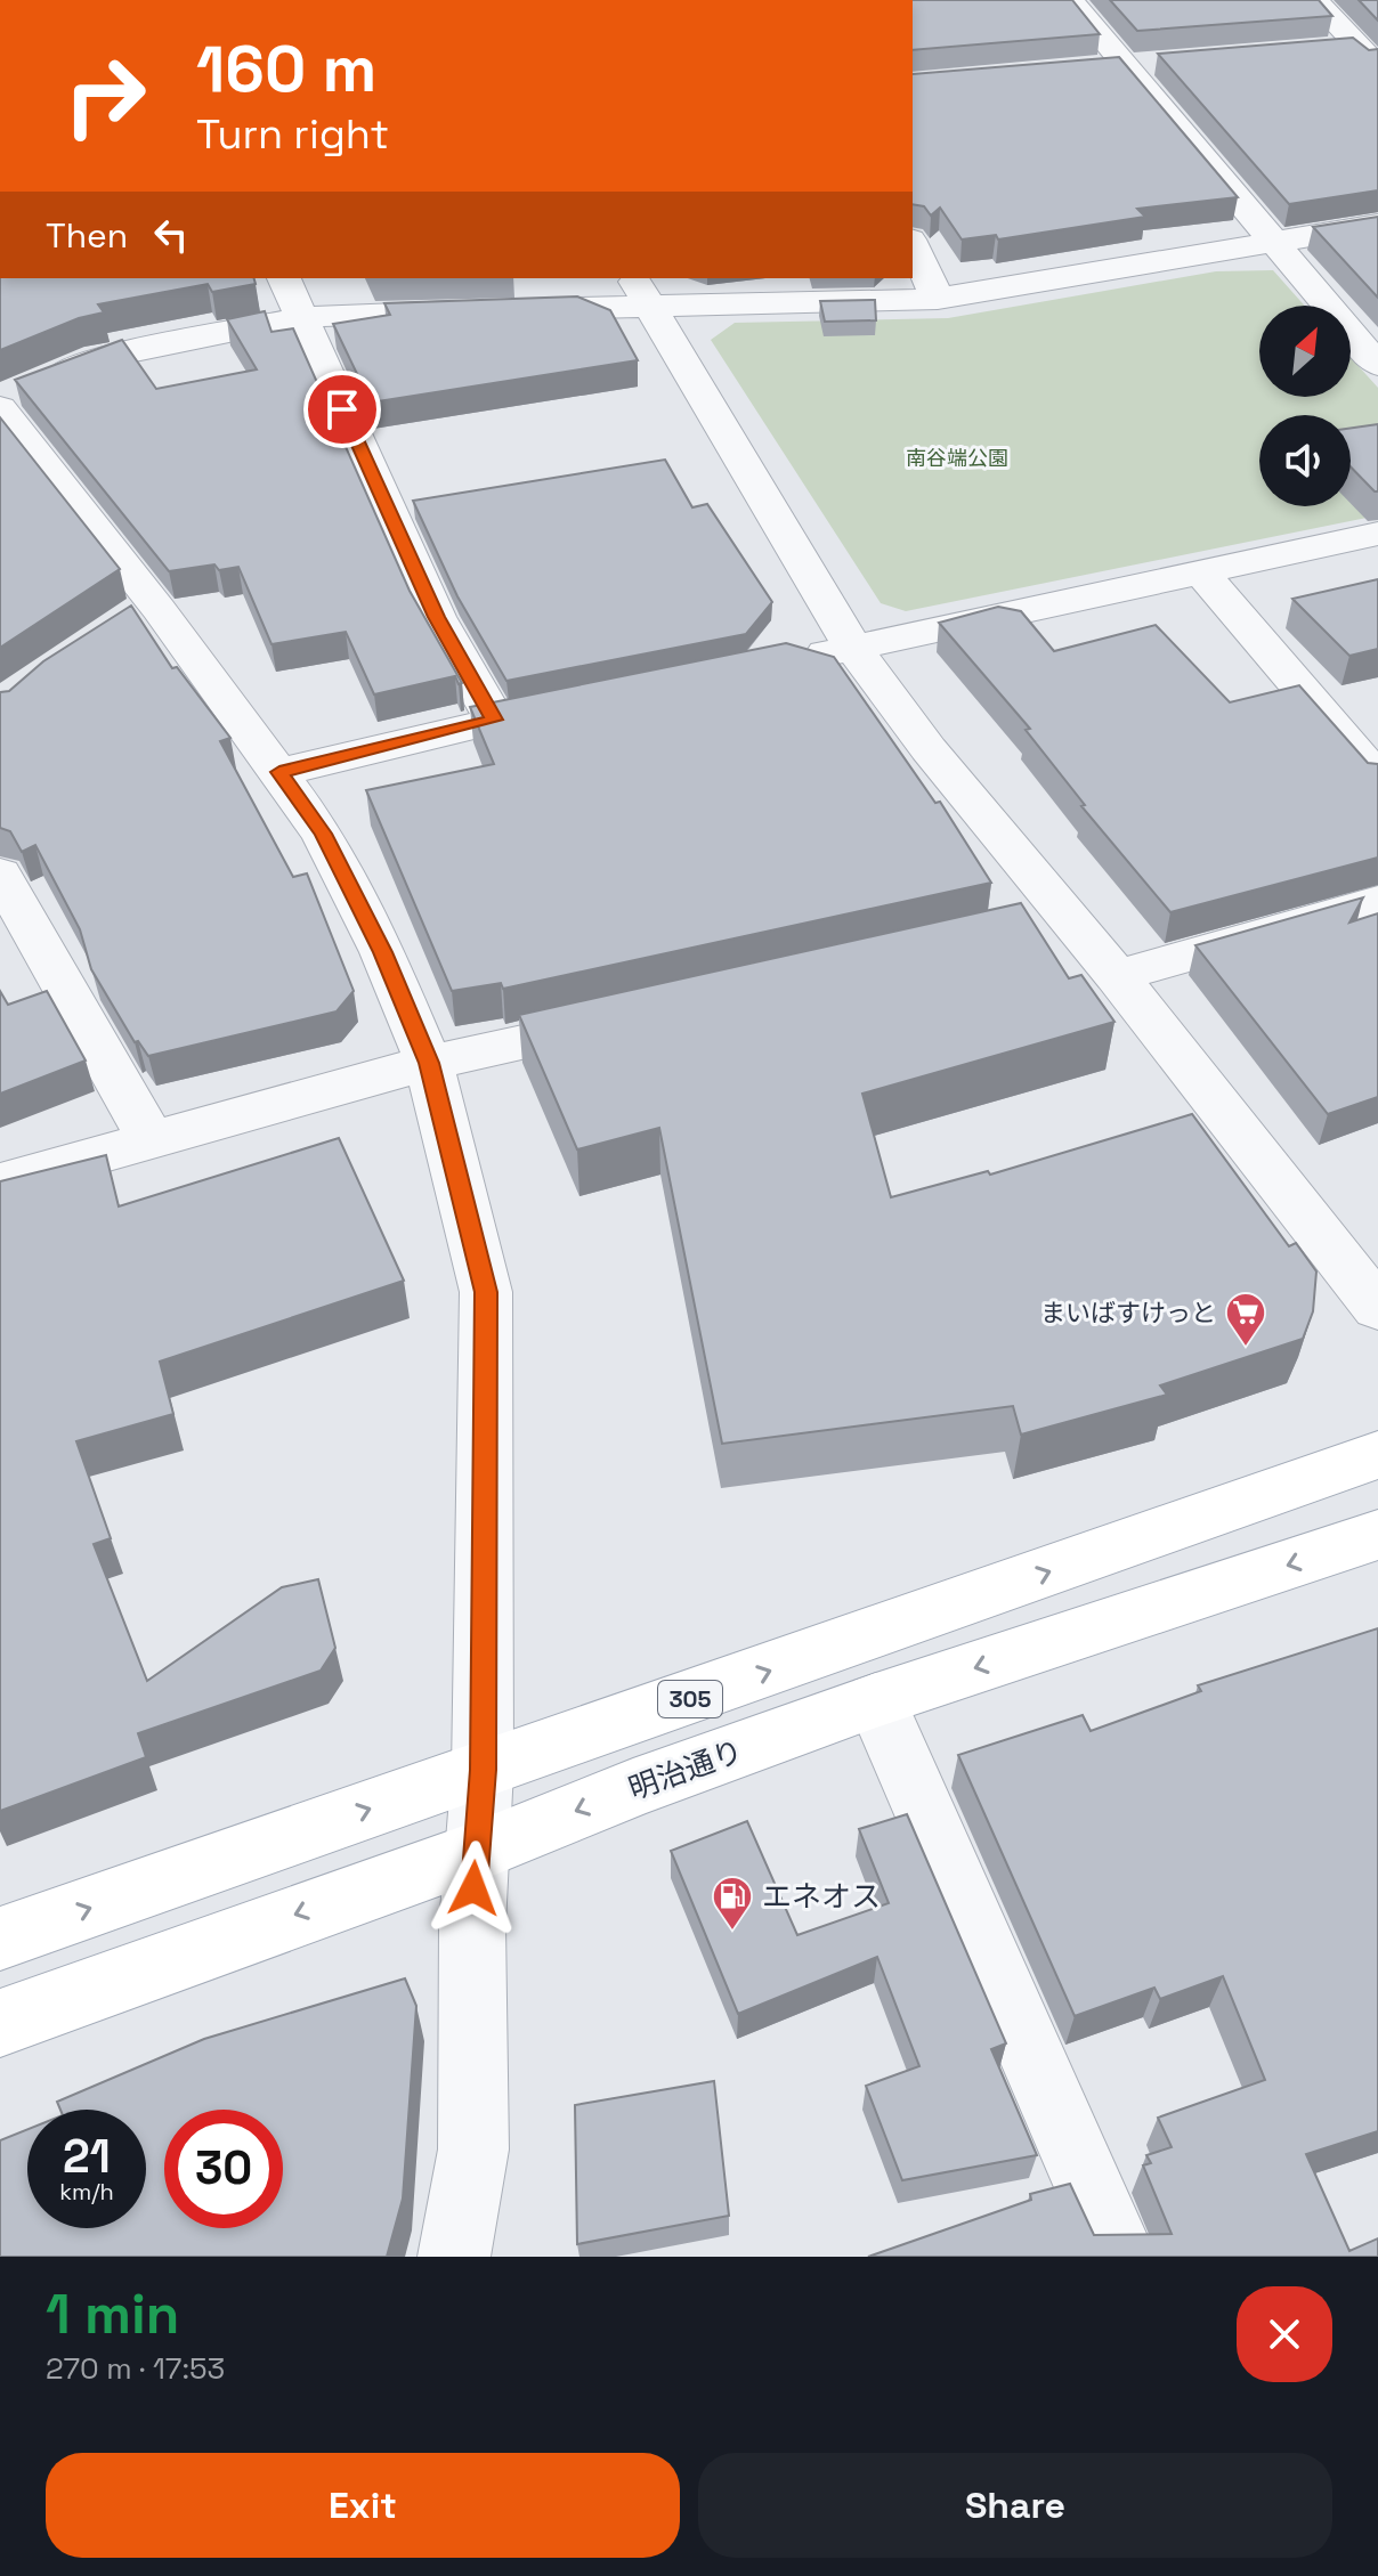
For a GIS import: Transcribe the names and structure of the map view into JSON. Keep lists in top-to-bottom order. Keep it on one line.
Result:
{"streets":{"main road":["305","明治通り"]},"parks":["南谷端公園"],"places":{"supermarket":["まいばすけっと"],"fuel station":["エネオス"]},"north":"top right","page":{"turn":["160 m","Turn right"],"then":"Then","speed":"21 km/h","limit":"30","heading":["1 min","270 m · 17:53"],"buttons":["Exit","Share"]}}
